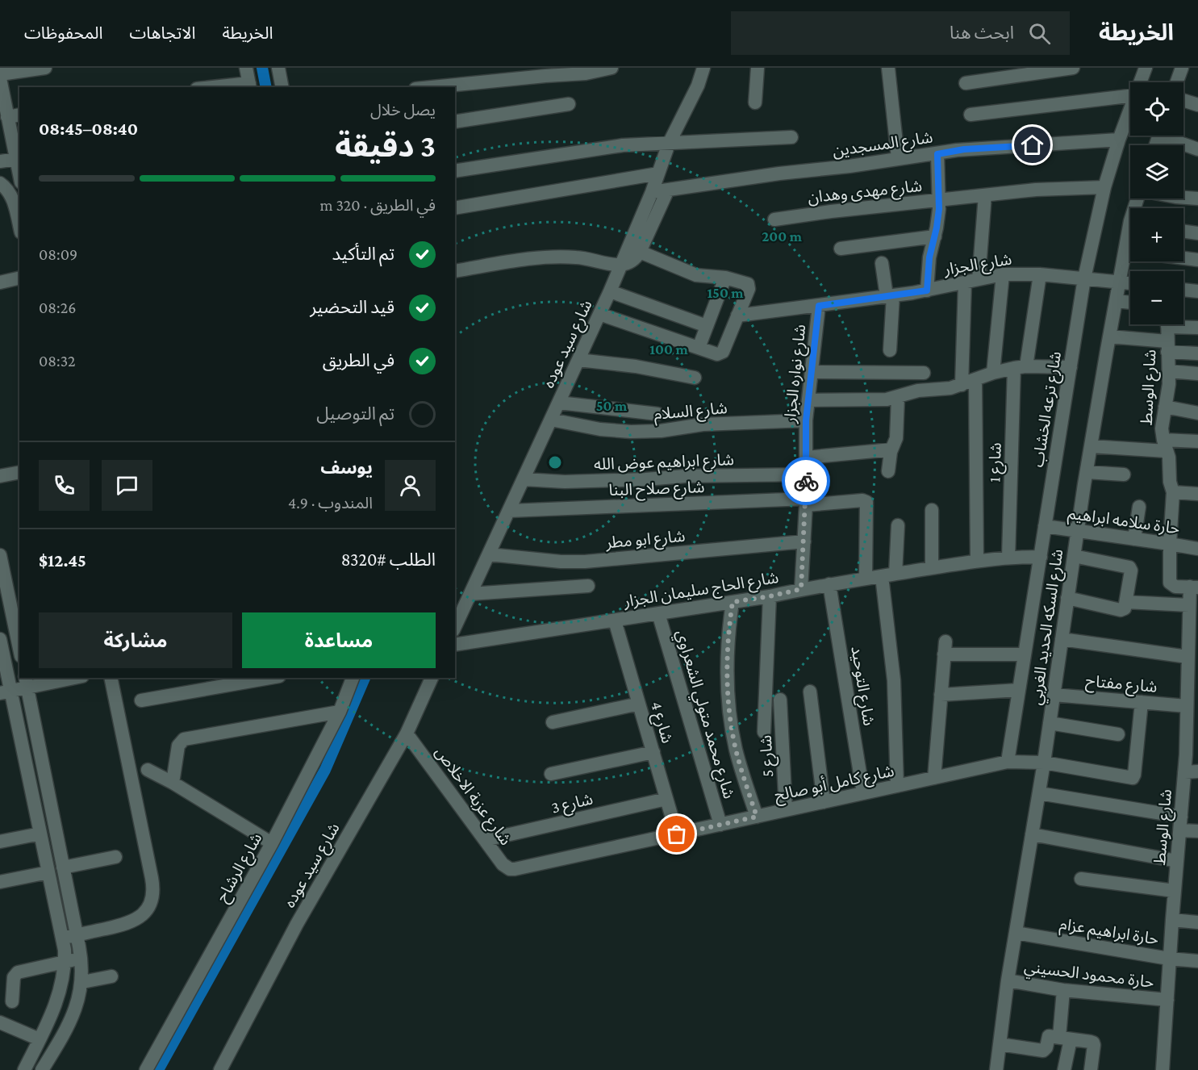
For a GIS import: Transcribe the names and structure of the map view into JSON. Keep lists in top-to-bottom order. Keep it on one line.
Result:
{"streets":{"street":["شارع المسجدين","شارع مهدى وهدان","شارع الجزار","شارع سيد عوده","شارع نواره الجزار","شارع الوسط","شارع ترعه الخشاب","شارع السلام","شارع ابراهيم عوض الله","شارع 1","شارع صلاح البنا","حارة سلامه ابراهيم","شارع ابو مطر","شارع الحاج سليمان الجزار","شارع السكه الحديد الغربي","شارع مفتاح","شارع التوحيد","شارع محمد متولي الشعراوي","شارع 4","شارع 5","شارع كامل أبو صالح","شارع عزبة الاخلاص","شارع 3","شارع الرشاح","حارة ابراهيم عزام","حارة محمود الحسيني"]},"crossings":[["شارع المسجدين","شارع سيد عوده"],["شارع المسجدين","شارع ترعه الخشاب"],["شارع مهدى وهدان","شارع ترعه الخشاب"],["شارع الجزار","شارع نواره الجزار"],["شارع الجزار","شارع ترعه الخشاب"],["شارع الجزار","شارع 1"],["شارع الجزار","شارع السكه الحديد الغربي"],["شارع سيد عوده","شارع السلام"],["شارع سيد عوده","شارع ابراهيم عوض الله"],["شارع سيد عوده","شارع صلاح البنا"],["شارع سيد عوده","شارع ابو مطر"],["شارع سيد عوده","شارع عزبة الاخلاص"],["شارع نواره الجزار","شارع السلام"],["شارع نواره الجزار","شارع ابراهيم عوض الله"],["شارع نواره الجزار","شارع صلاح البنا"],["شارع نواره الجزار","شارع ابو مطر"],["شارع نواره الجزار","شارع الحاج سليمان الجزار"],["شارع الوسط","حارة سلامه ابراهيم"],["شارع الوسط","شارع مفتاح"],["شارع الوسط","حارة ابراهيم عزام"],["شارع الوسط","حارة محمود الحسيني"],["شارع ترعه الخشاب","حارة سلامه ابراهيم"],["شارع ترعه الخشاب","شارع الحاج سليمان الجزار"],["شارع ترعه الخشاب","شارع كامل أبو صالح"],["شارع 1","شارع الحاج سليمان الجزار"],["شارع صلاح البنا","شارع الحاج سليمان الجزار"],["حارة سلامه ابراهيم","شارع السكه الحديد الغربي"],["شارع الحاج سليمان الجزار","شارع التوحيد"],["شارع الحاج سليمان الجزار","شارع محمد متولي الشعراوي"],["شارع الحاج سليمان الجزار","شارع 4"],["شارع السكه الحديد الغربي","شارع مفتاح"],["شارع السكه الحديد الغربي","شارع كامل أبو صالح"],["شارع السكه الحديد الغربي","حارة ابراهيم عزام"],["شارع السكه الحديد الغربي","حارة محمود الحسيني"],["شارع مفتاح","شارع كامل أبو صالح"],["شارع التوحيد","شارع كامل أبو صالح"],["شارع محمد متولي الشعراوي","شارع كامل أبو صالح"],["شارع 4","شارع كامل أبو صالح"],["شارع 4","شارع 3"],["شارع 5","شارع كامل أبو صالح"],["شارع كامل أبو صالح","شارع عزبة الاخلاص"],["شارع عزبة الاخلاص","شارع 3"]],"page":{"header":"الخريطة","search":"ابحث هنا","nav":["الخريطة","الاتجاهات","المحفوظات"],"map_buttons":["+","−"],"heading":["3 دقيقة","يصل خلال","08:40–08:45"],"panel":["يوسف","المندوب · 4.9","الطلب #8320","$12.45"],"bar":"في الطريق · 320 m","list":[["تم التأكيد","08:09"],["قيد التحضير","08:26"],["في الطريق","08:32"],"تم التوصيل"],"buttons":["مساعدة","مشاركة"]},"rings":["200 m","150 m","100 m","50 m"]}
